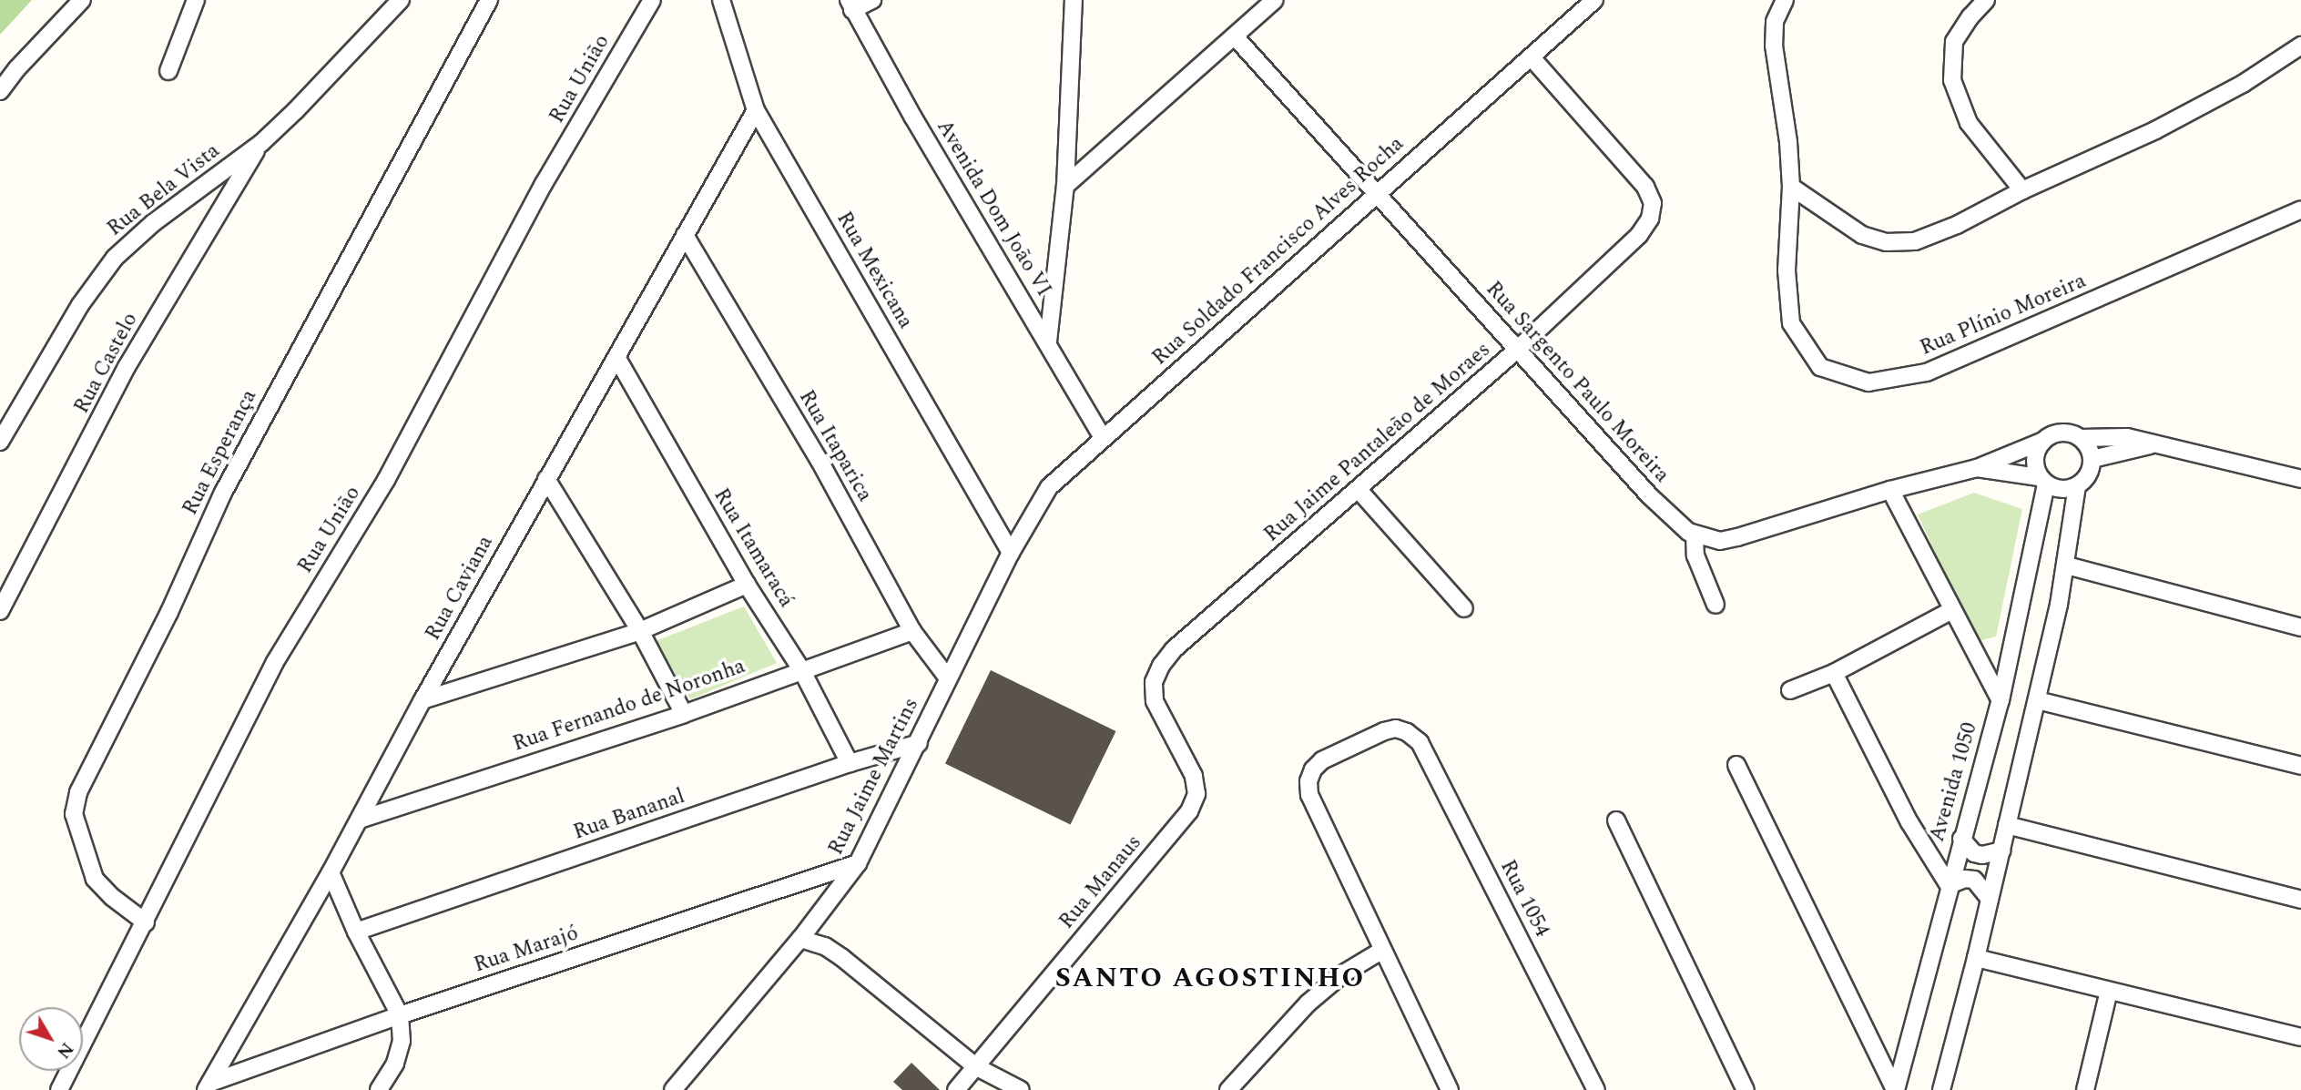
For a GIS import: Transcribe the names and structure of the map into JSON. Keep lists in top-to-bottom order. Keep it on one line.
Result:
{"streets":{"street":["Rua União","Rua Bela Vista","Avenida Dom João VI","Rua Soldado Francisco Alves Rocha","Rua Mexicana","Rua Plínio Moreira","Rua Castelo","Rua Sargento Paulo Moreira","Rua Jaime Pantaleão de Moraes","Rua Itaparica","Rua Esperança","Rua Itamaracá","Rua Caviana","Rua Fernando de Noronha","Rua Jaime Martins","Avenida 1050","Rua Bananal","Rua Manaus","Rua 1054","Rua Marajó"]},"crossings":[["Rua União","Rua Esperança"],["Rua Bela Vista","Rua Castelo"],["Avenida Dom João VI","Rua Soldado Francisco Alves Rocha"],["Rua Soldado Francisco Alves Rocha","Rua Mexicana"],["Rua Soldado Francisco Alves Rocha","Rua Sargento Paulo Moreira"],["Rua Soldado Francisco Alves Rocha","Rua Jaime Pantaleão de Moraes"],["Rua Soldado Francisco Alves Rocha","Rua Jaime Martins"],["Rua Mexicana","Rua Caviana"],["Rua Mexicana","Rua Jaime Martins"],["Rua Sargento Paulo Moreira","Rua Jaime Pantaleão de Moraes"],["Rua Sargento Paulo Moreira","Avenida 1050"],["Rua Jaime Pantaleão de Moraes","Rua Manaus"],["Rua Itaparica","Rua Caviana"],["Rua Itaparica","Rua Fernando de Noronha"],["Rua Itaparica","Rua Jaime Martins"],["Rua Itamaracá","Rua Caviana"],["Rua Itamaracá","Rua Fernando de Noronha"],["Rua Itamaracá","Rua Bananal"],["Rua Caviana","Rua Fernando de Noronha"],["Rua Caviana","Rua Marajó"],["Rua Jaime Martins","Rua Bananal"],["Rua Jaime Martins","Rua Marajó"]],"districts":["SANTO AGOSTINHO"],"north":"bottom right"}
